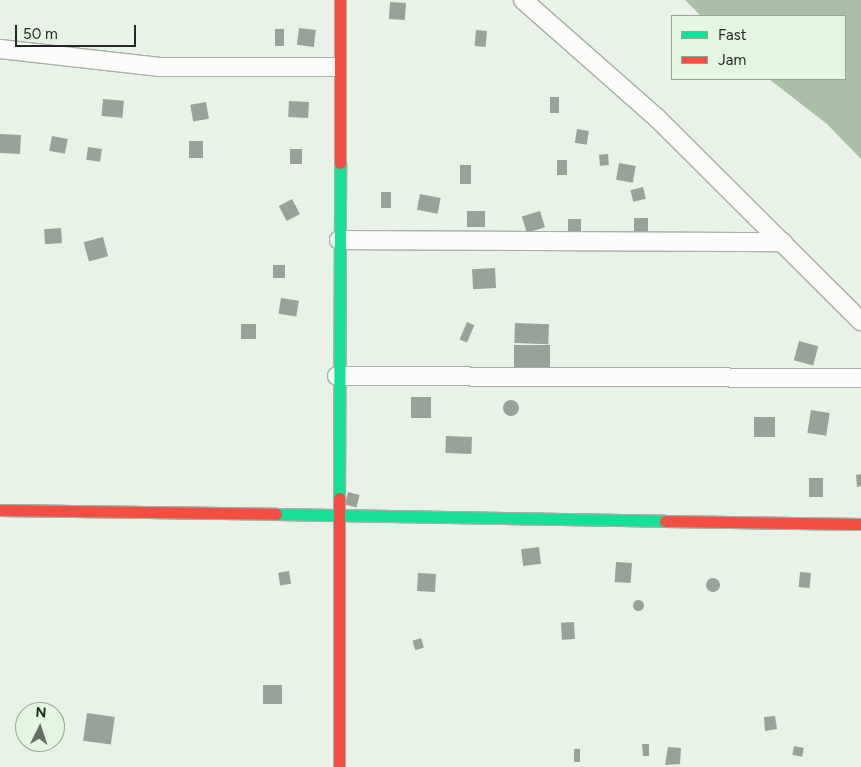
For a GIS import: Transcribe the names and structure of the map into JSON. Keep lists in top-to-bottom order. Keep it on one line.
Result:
{"legend":["Fast","Jam"],"scale_bar":"50 m","north":"top"}
